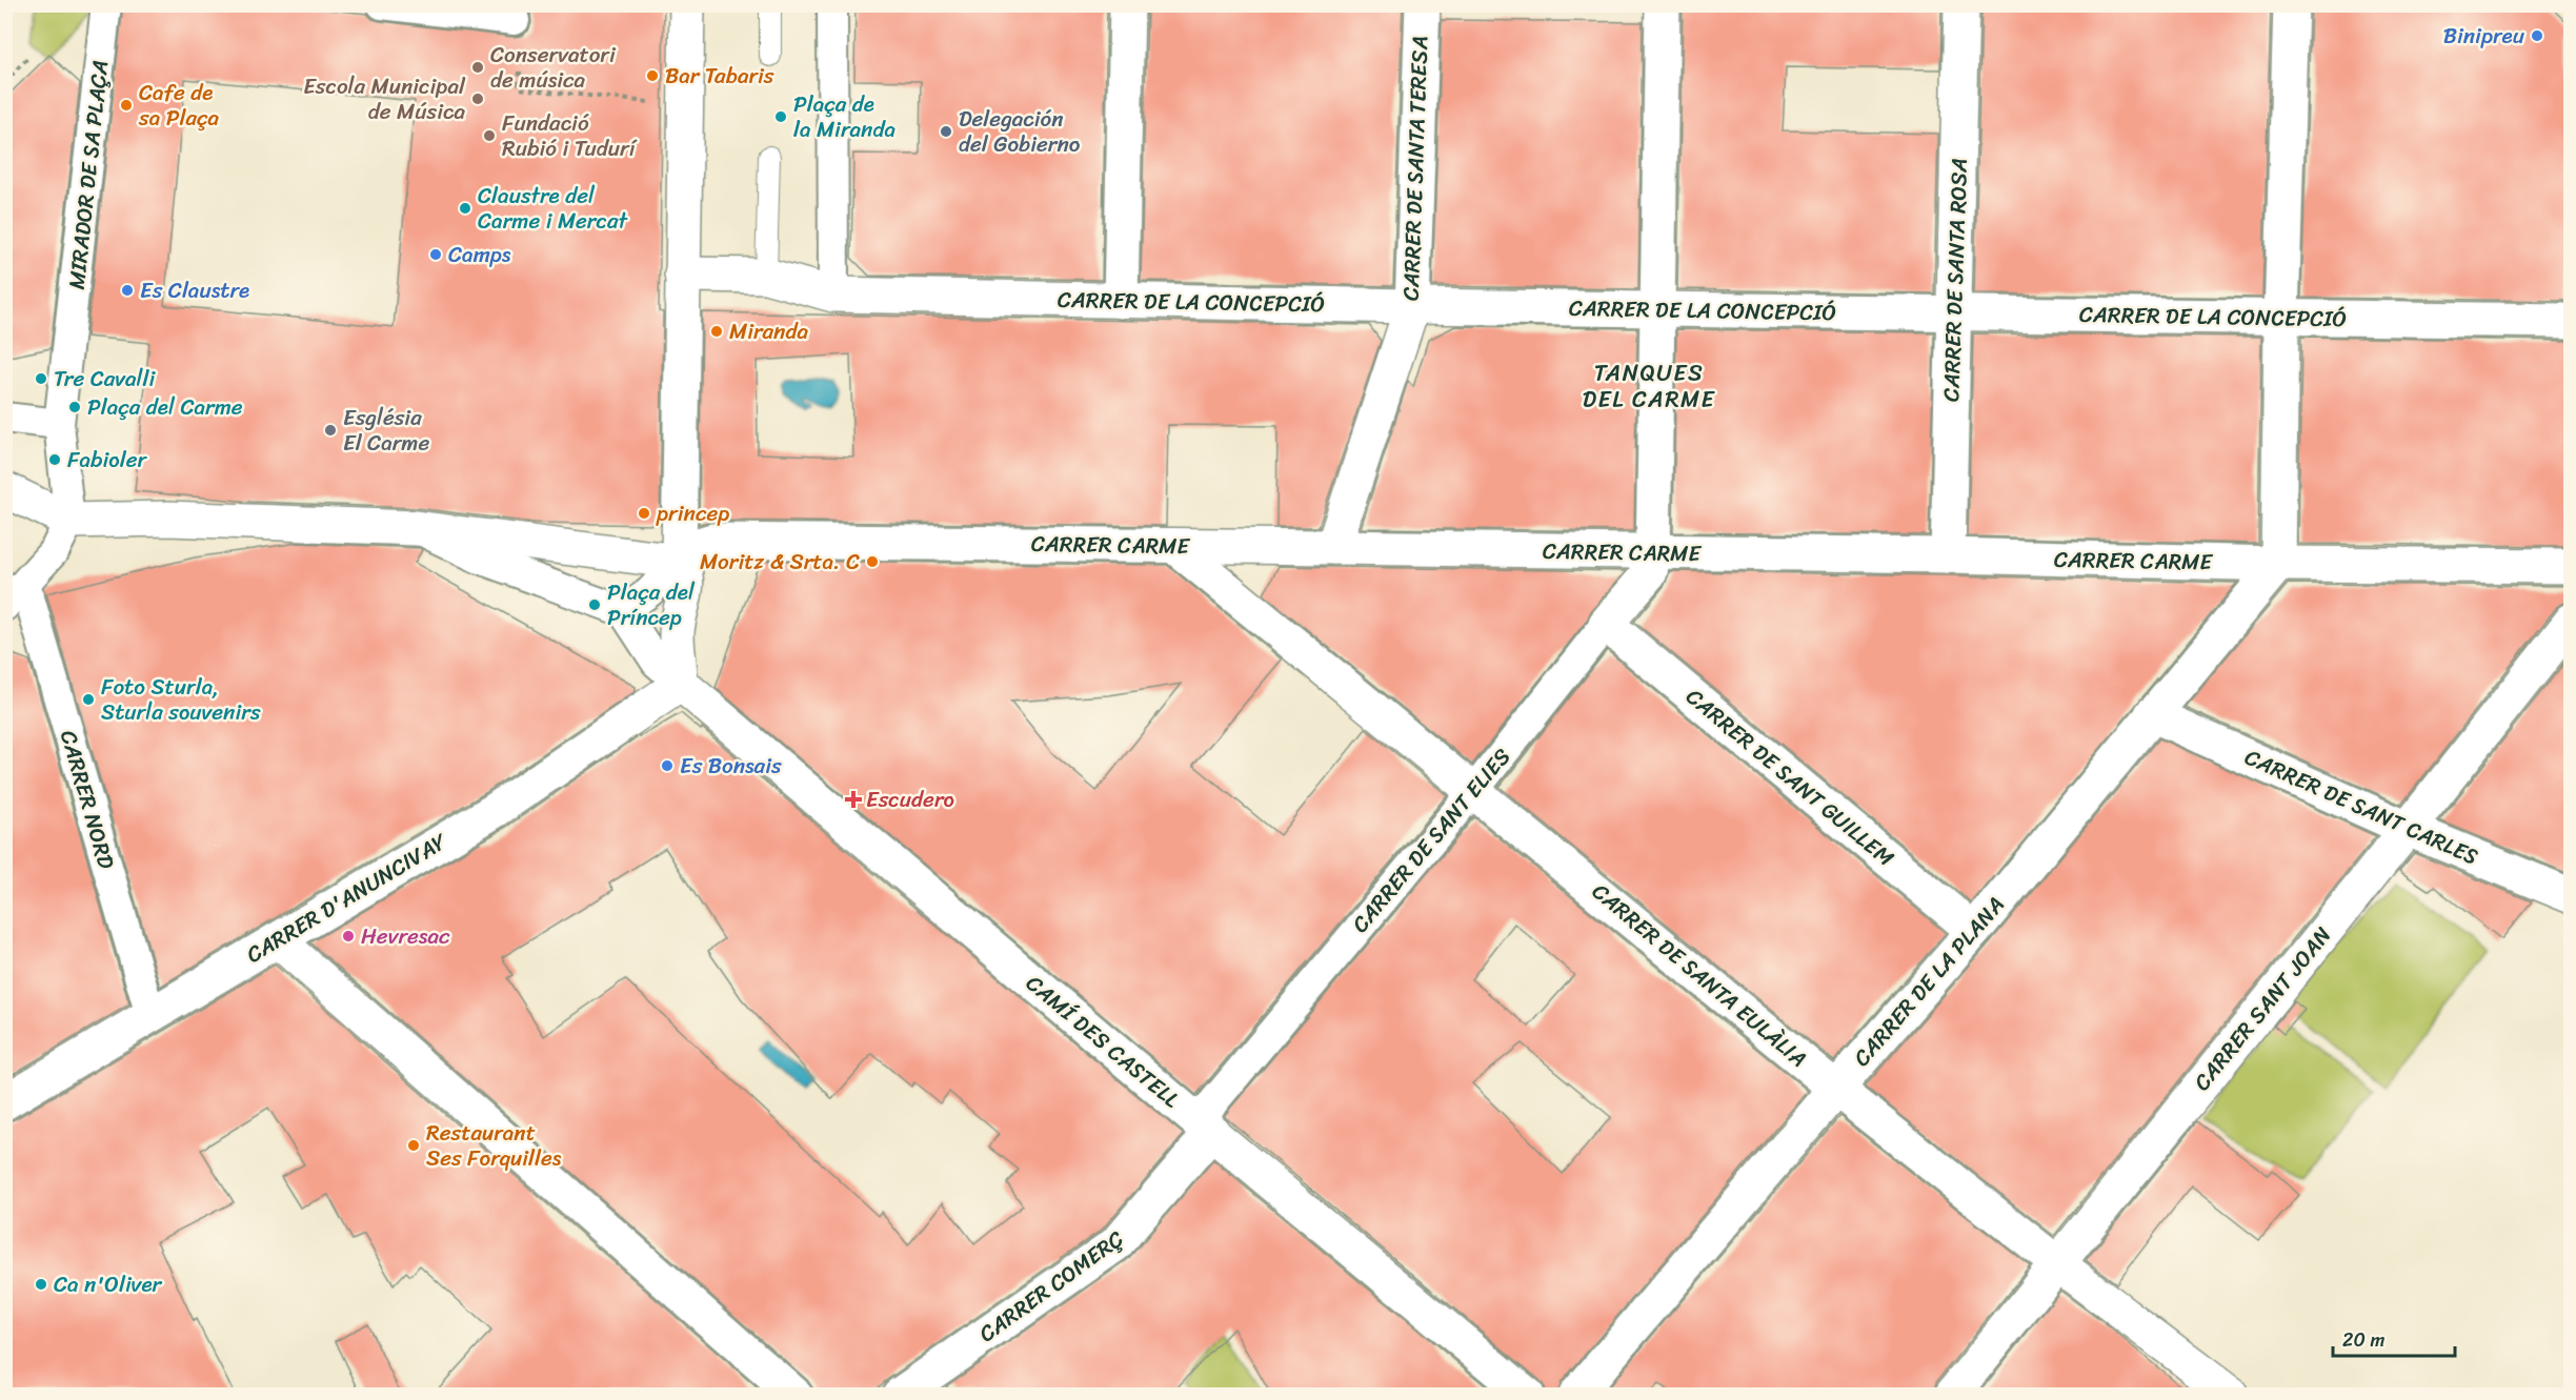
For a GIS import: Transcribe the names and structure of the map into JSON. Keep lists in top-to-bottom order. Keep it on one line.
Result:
{"streets":{"street":["CARRER DE SANTA TERESA","MIRADOR DE SA PLAÇA","CARRER DE SANTA ROSA","CARRER DE LA CONCEPCIÓ","CARRER CARME","CARRER DE SANT GUILLEM","CARRER NORD","CARRER DE SANT CARLES","CARRER DE SANT ELIES","CARRER D'ANUNCIVAY","CARRER DE SANTA EULÀLIA","CARRER DE LA PLANA","CARRER SANT JOAN","CAMÍ DES CASTELL","CARRER COMERÇ"]},"crossings":[["CARRER DE SANTA TERESA","CARRER DE LA CONCEPCIÓ"],["CARRER DE SANTA TERESA","CARRER CARME"],["CARRER DE SANTA ROSA","CARRER DE LA CONCEPCIÓ"],["CARRER DE SANTA ROSA","CARRER CARME"],["CARRER CARME","CARRER DE SANT ELIES"],["CARRER CARME","CARRER DE SANTA EULÀLIA"],["CARRER CARME","CARRER DE LA PLANA"],["CARRER DE SANT GUILLEM","CARRER DE SANT ELIES"],["CARRER DE SANT GUILLEM","CARRER DE LA PLANA"],["CARRER NORD","CARRER D'ANUNCIVAY"],["CARRER DE SANT CARLES","CARRER DE LA PLANA"],["CARRER DE SANT CARLES","CARRER SANT JOAN"],["CARRER DE SANT ELIES","CARRER DE SANTA EULÀLIA"],["CARRER DE SANT ELIES","CAMÍ DES CASTELL"],["CARRER DE SANT ELIES","CARRER COMERÇ"],["CARRER D'ANUNCIVAY","CAMÍ DES CASTELL"],["CARRER DE SANTA EULÀLIA","CARRER DE LA PLANA"],["CARRER DE SANTA EULÀLIA","CARRER SANT JOAN"],["CAMÍ DES CASTELL","CARRER COMERÇ"]],"districts":["TANQUES DEL CARME"],"places":{"other":["Binipreu","Conservatori de música","Bar Tabaris","Escola Municipal de Música","Cafe de sa Plaça","Plaça de la Miranda","Delegación del Gobierno","Fundació Rubió i Tudurí","Claustre del Carme i Mercat","Camps","Es Claustre","Miranda","Tre Cavalli","Plaça del Carme","Església El Carme","Fabioler","princep","Moritz & Srta. C","Plaça del Príncep","Foto Sturla, Sturla souvenirs","Es Bonsais","Hevresac","Restaurant Ses Forquilles","Ca n'Oliver"],"health":["Escudero"]},"scale_bar":"20 m"}
